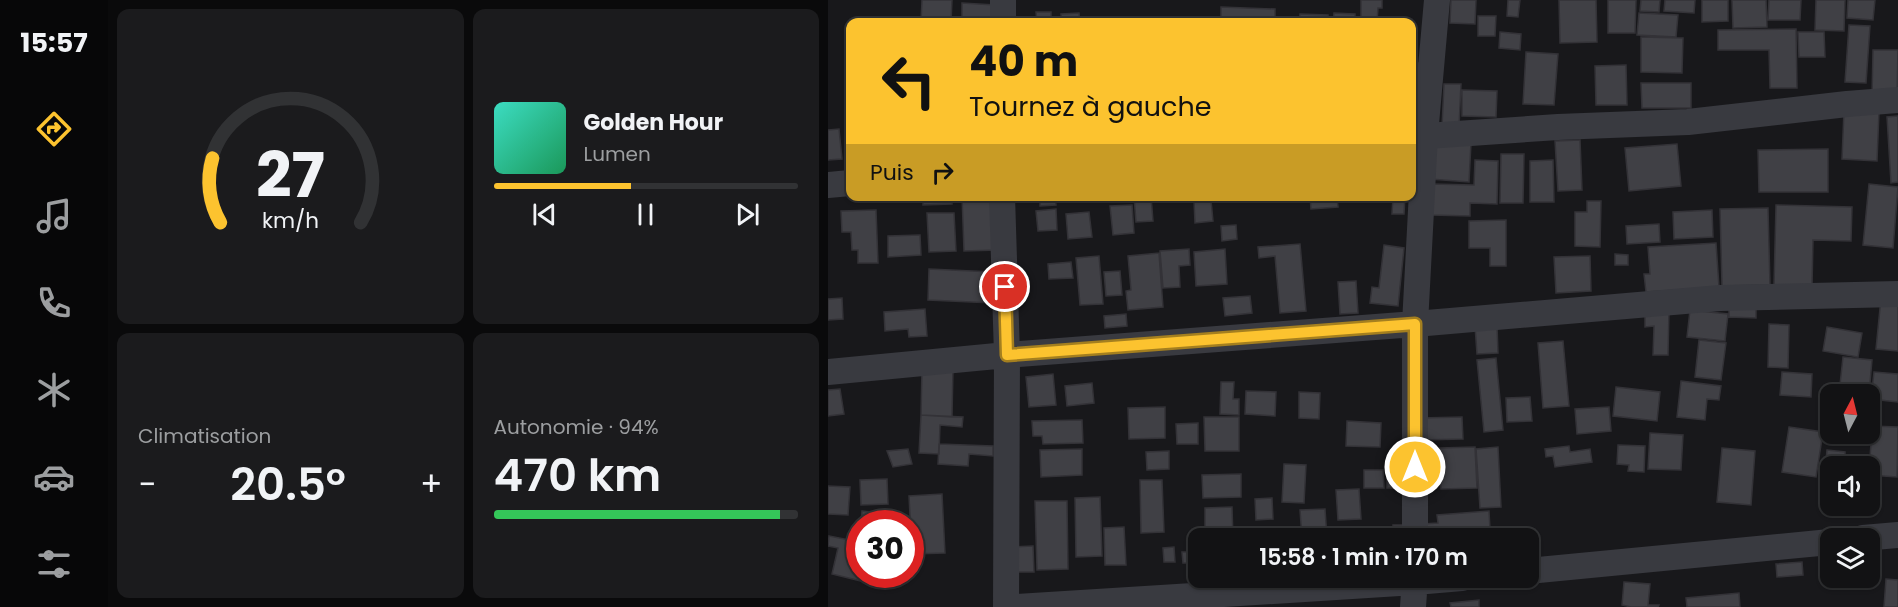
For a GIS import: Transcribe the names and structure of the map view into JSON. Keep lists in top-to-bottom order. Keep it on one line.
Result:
{"north":"top","page":{"tabs":"15:57","turn":["40 m","Tournez à gauche"],"song":["Golden Hour","Lumen"],"then":"Puis","tile":["Climatisation",["Autonomie · 94%","470 km"]],"heat":["−","20.5°","+"],"limit":"30","trip":"15:58 · 1 min · 170 m","gauge":["27","km/h"]}}
